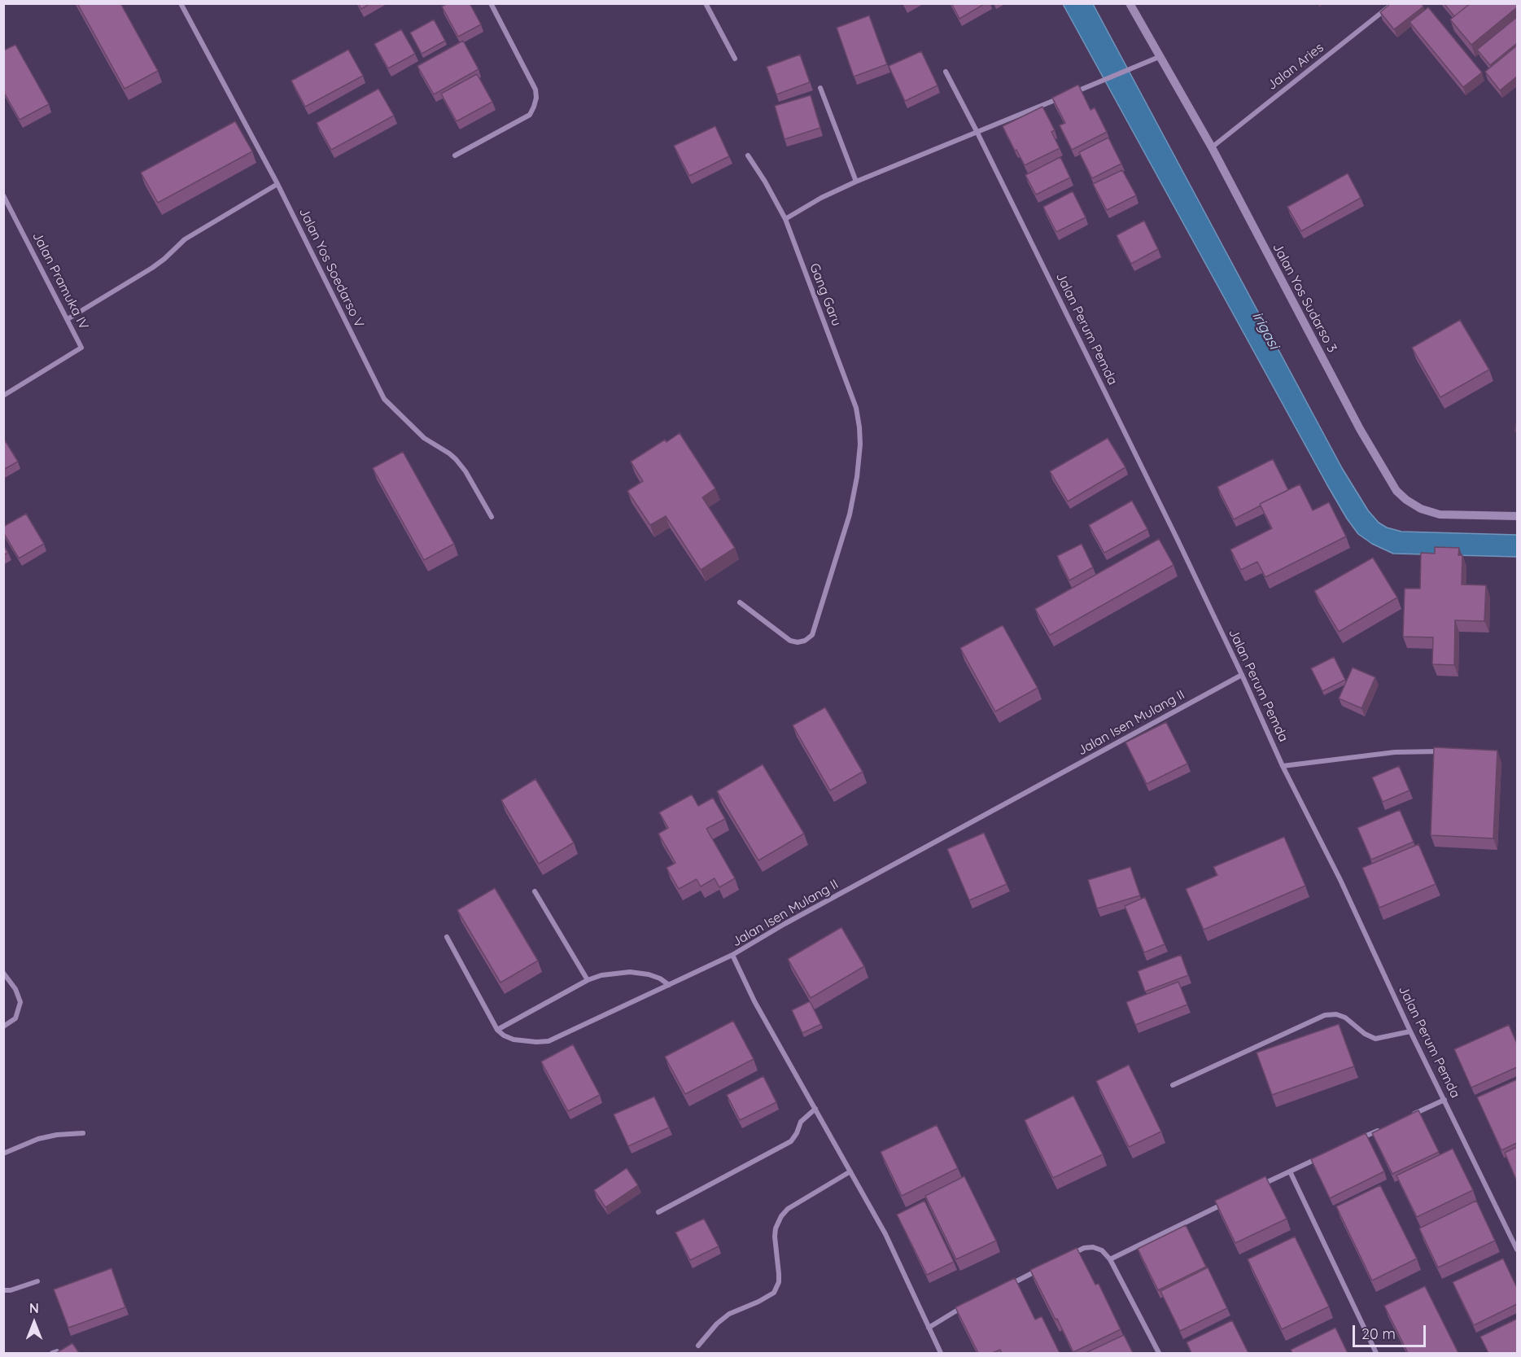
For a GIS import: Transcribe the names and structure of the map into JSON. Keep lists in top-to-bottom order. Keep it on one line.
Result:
{"streets":{"street":["Jalan Aries","Jalan Yos Soedarso V","Jalan Pramuka IV","Gang Garu","Jalan Yos Sudarso 3","Jalan Perum Pemda","Jalan Isen Mulang II"]},"crossings":[["Jalan Aries","Jalan Yos Sudarso 3"],["Jalan Perum Pemda","Jalan Isen Mulang II"]],"water":["irigasi"],"scale_bar":"20 m","north":"top"}
